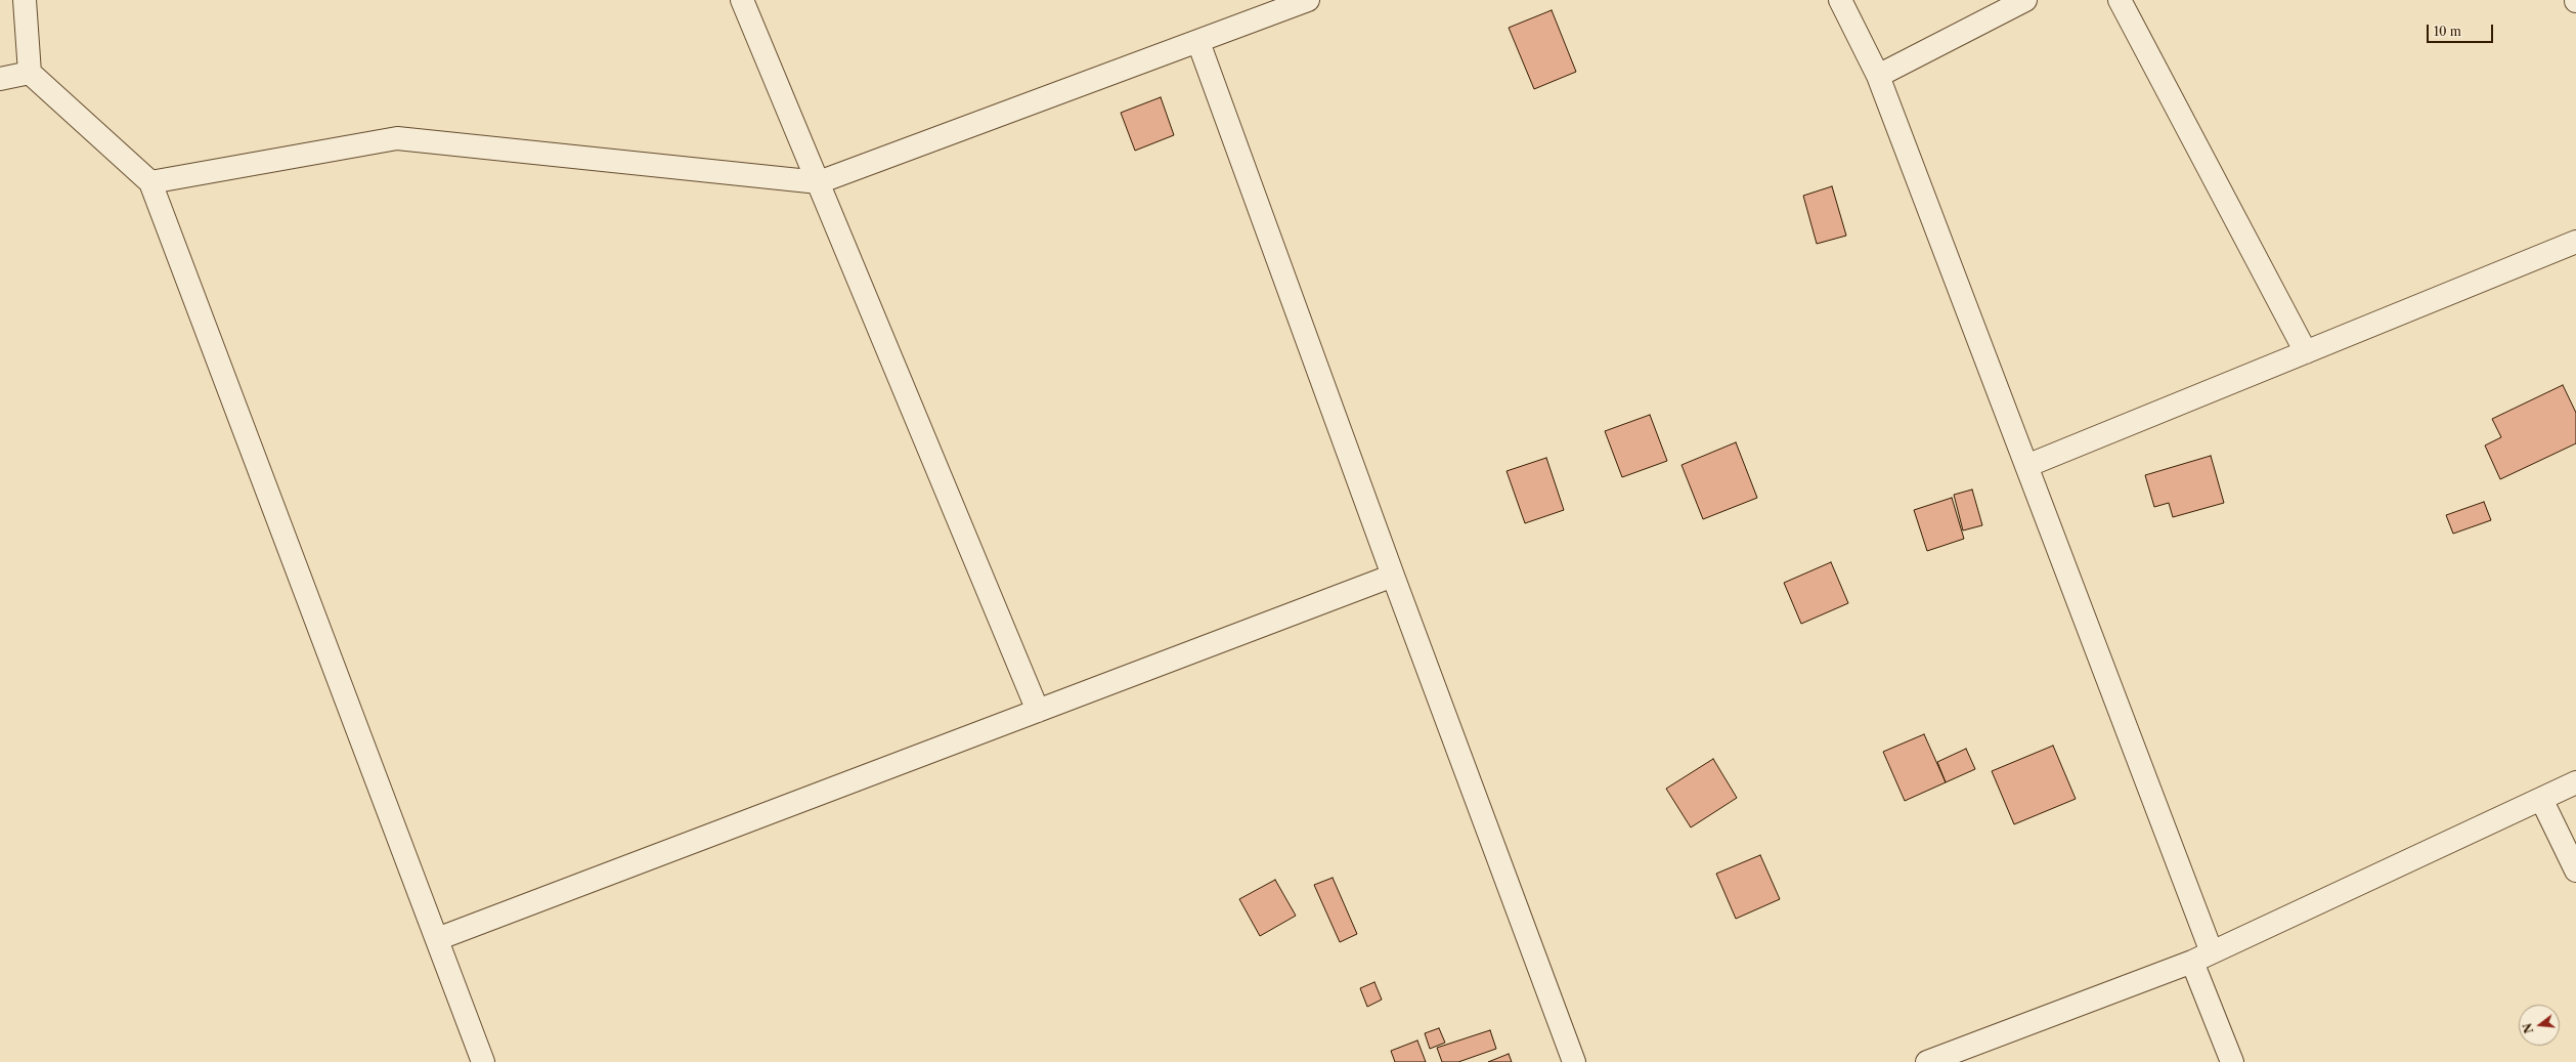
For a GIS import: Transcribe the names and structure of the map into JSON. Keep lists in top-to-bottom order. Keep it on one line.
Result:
{"scale_bar":"10 m","north":"left"}
